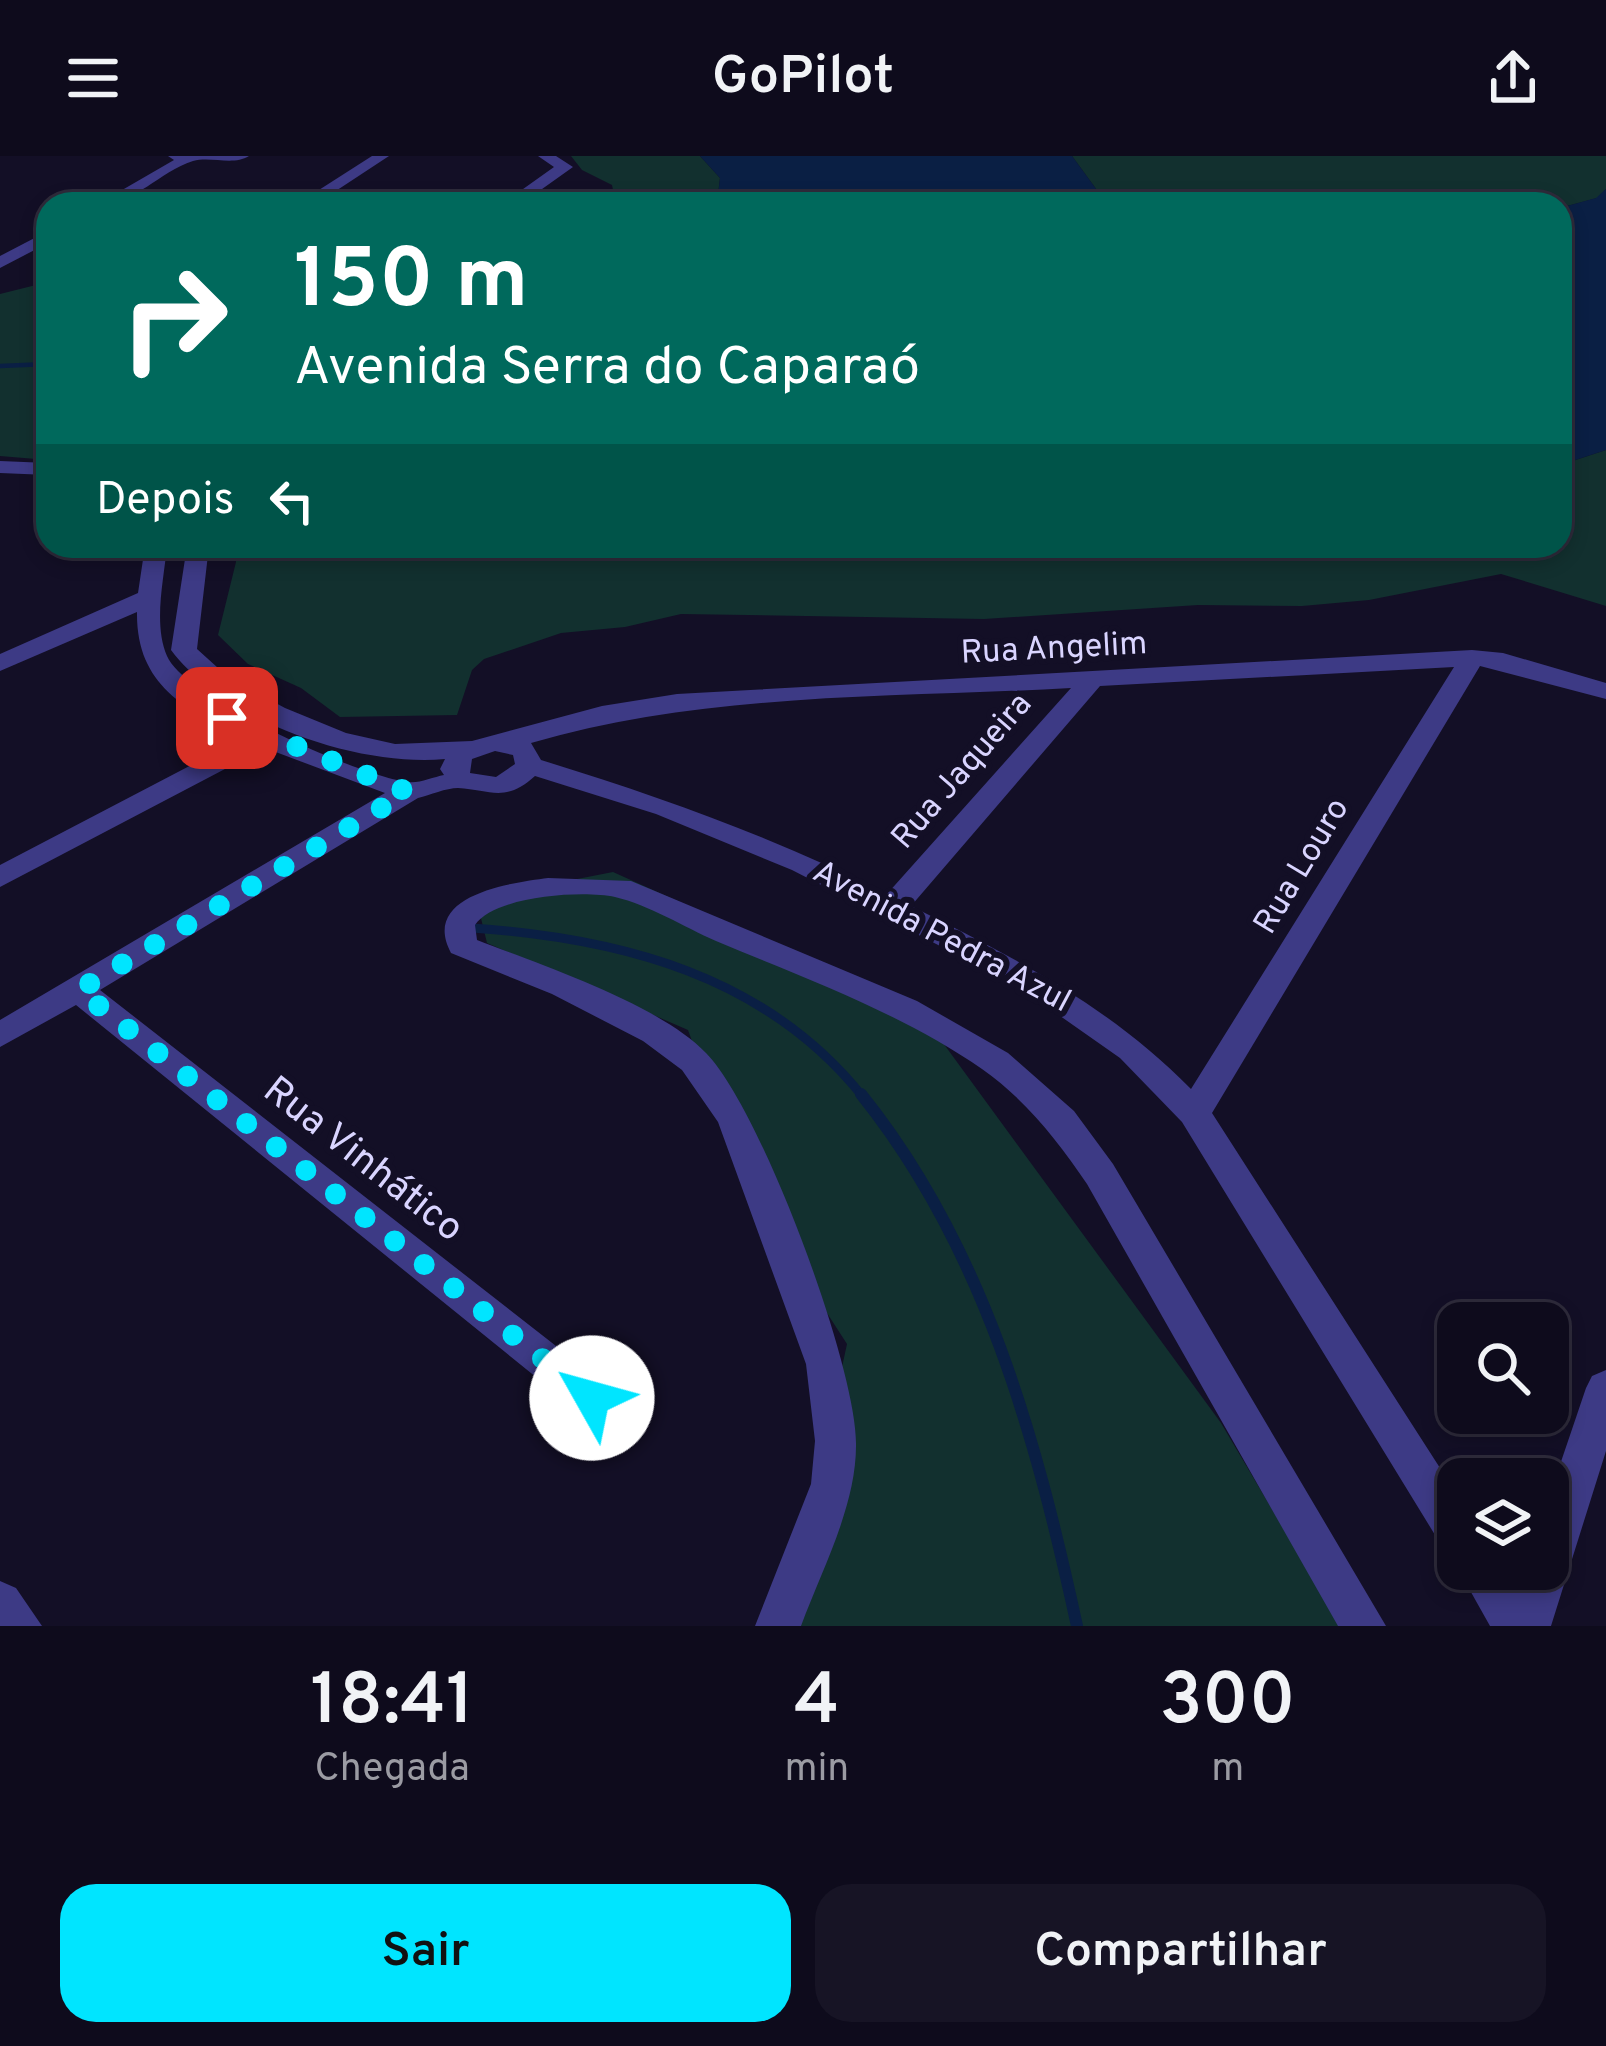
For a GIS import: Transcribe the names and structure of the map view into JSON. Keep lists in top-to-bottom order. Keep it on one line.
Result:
{"streets":{"street":["Rua Angelim","Rua Jaqueira","Rua Louro","Avenida Pedra Azul","Rua Vinhático"]},"crossings":[["Rua Angelim","Rua Jaqueira"],["Rua Angelim","Rua Louro"],["Rua Angelim","Avenida Pedra Azul"],["Rua Jaqueira","Avenida Pedra Azul"],["Rua Louro","Avenida Pedra Azul"]],"page":{"header":"GoPilot","turn":["150 m","Avenida Serra do Caparaó"],"then":"Depois","eta":["18:41","Chegada","4","min","300","m"],"buttons":["Sair","Compartilhar"]}}
